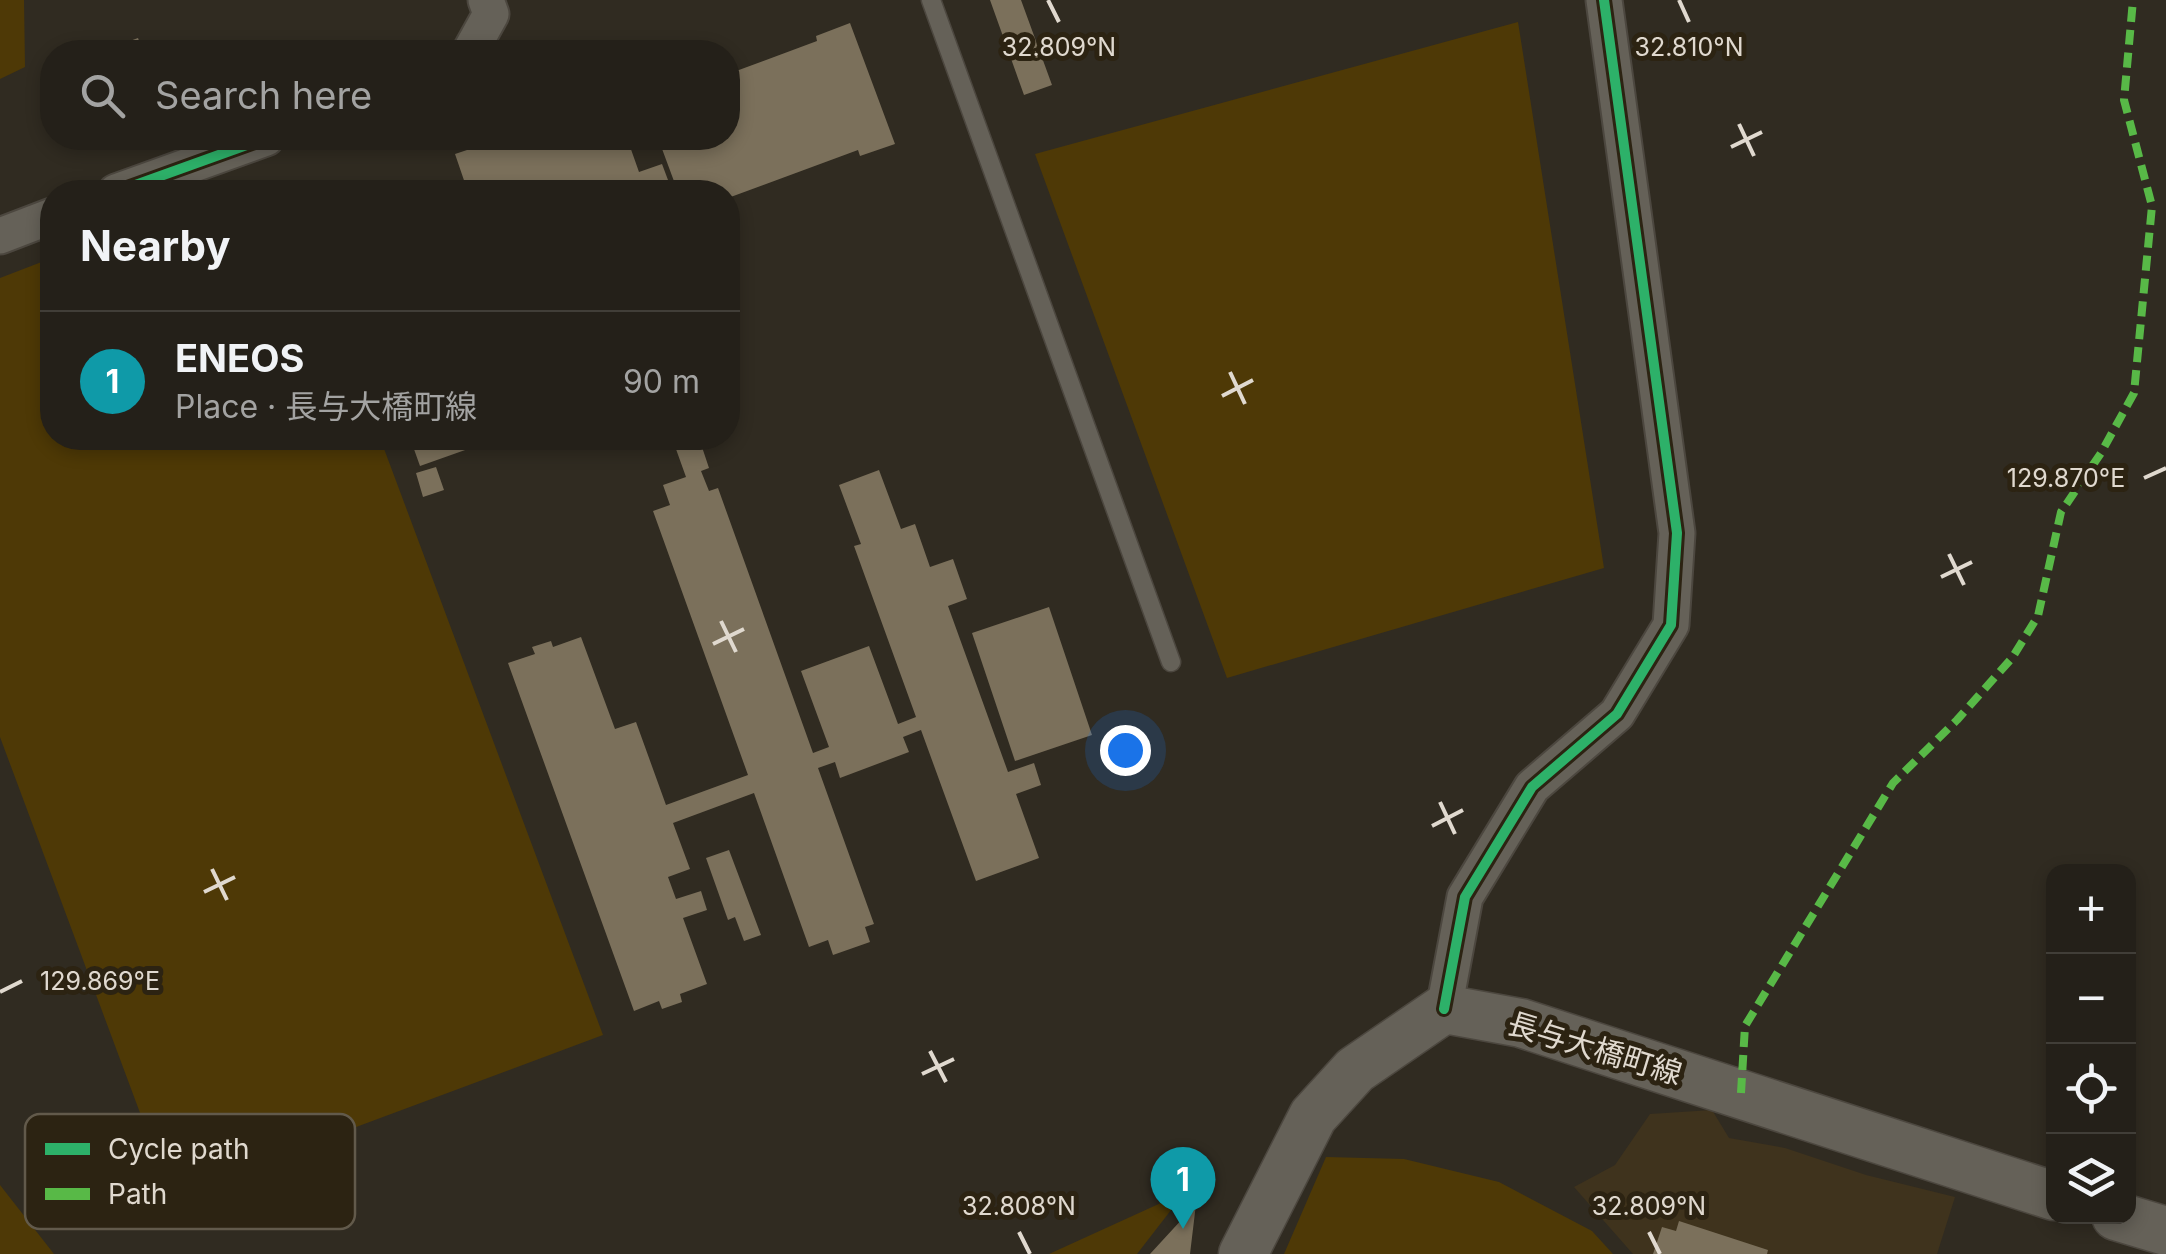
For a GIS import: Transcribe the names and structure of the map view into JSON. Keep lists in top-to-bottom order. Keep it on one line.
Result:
{"streets":{"main road":["長与大橋町線"]},"legend":["Cycle path","Path"],"page":{"search":"Search here","heading":"Nearby","list":[{"mark":"1","name":"ENEOS","note":"Place · 長与大橋町線","value":"90 m"}],"map_buttons":["+","−"],"pins":"1"},"coordinates":["32.809°N","32.810°N","129.870°E","129.869°E","32.808°N"]}
